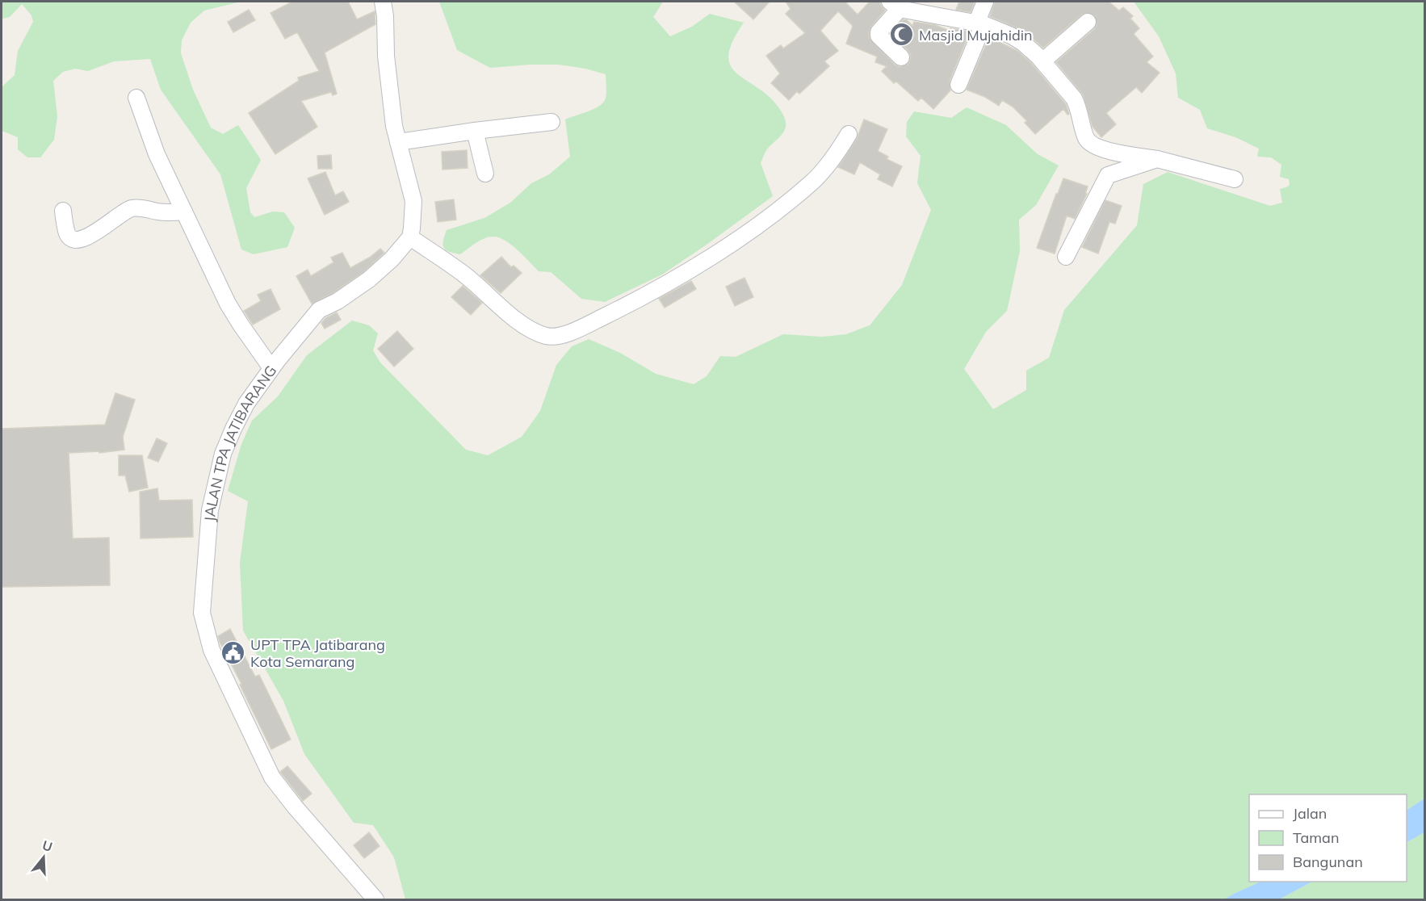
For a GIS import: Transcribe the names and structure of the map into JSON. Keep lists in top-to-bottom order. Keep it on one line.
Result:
{"streets":{"street":["JALAN TPA JATIBARANG"]},"places":{"mosque":["Masjid Mujahidin"],"public building":["UPT TPA Jatibarang Kota Semarang"]},"legend":["Jalan","Taman","Bangunan"],"north":"top"}
